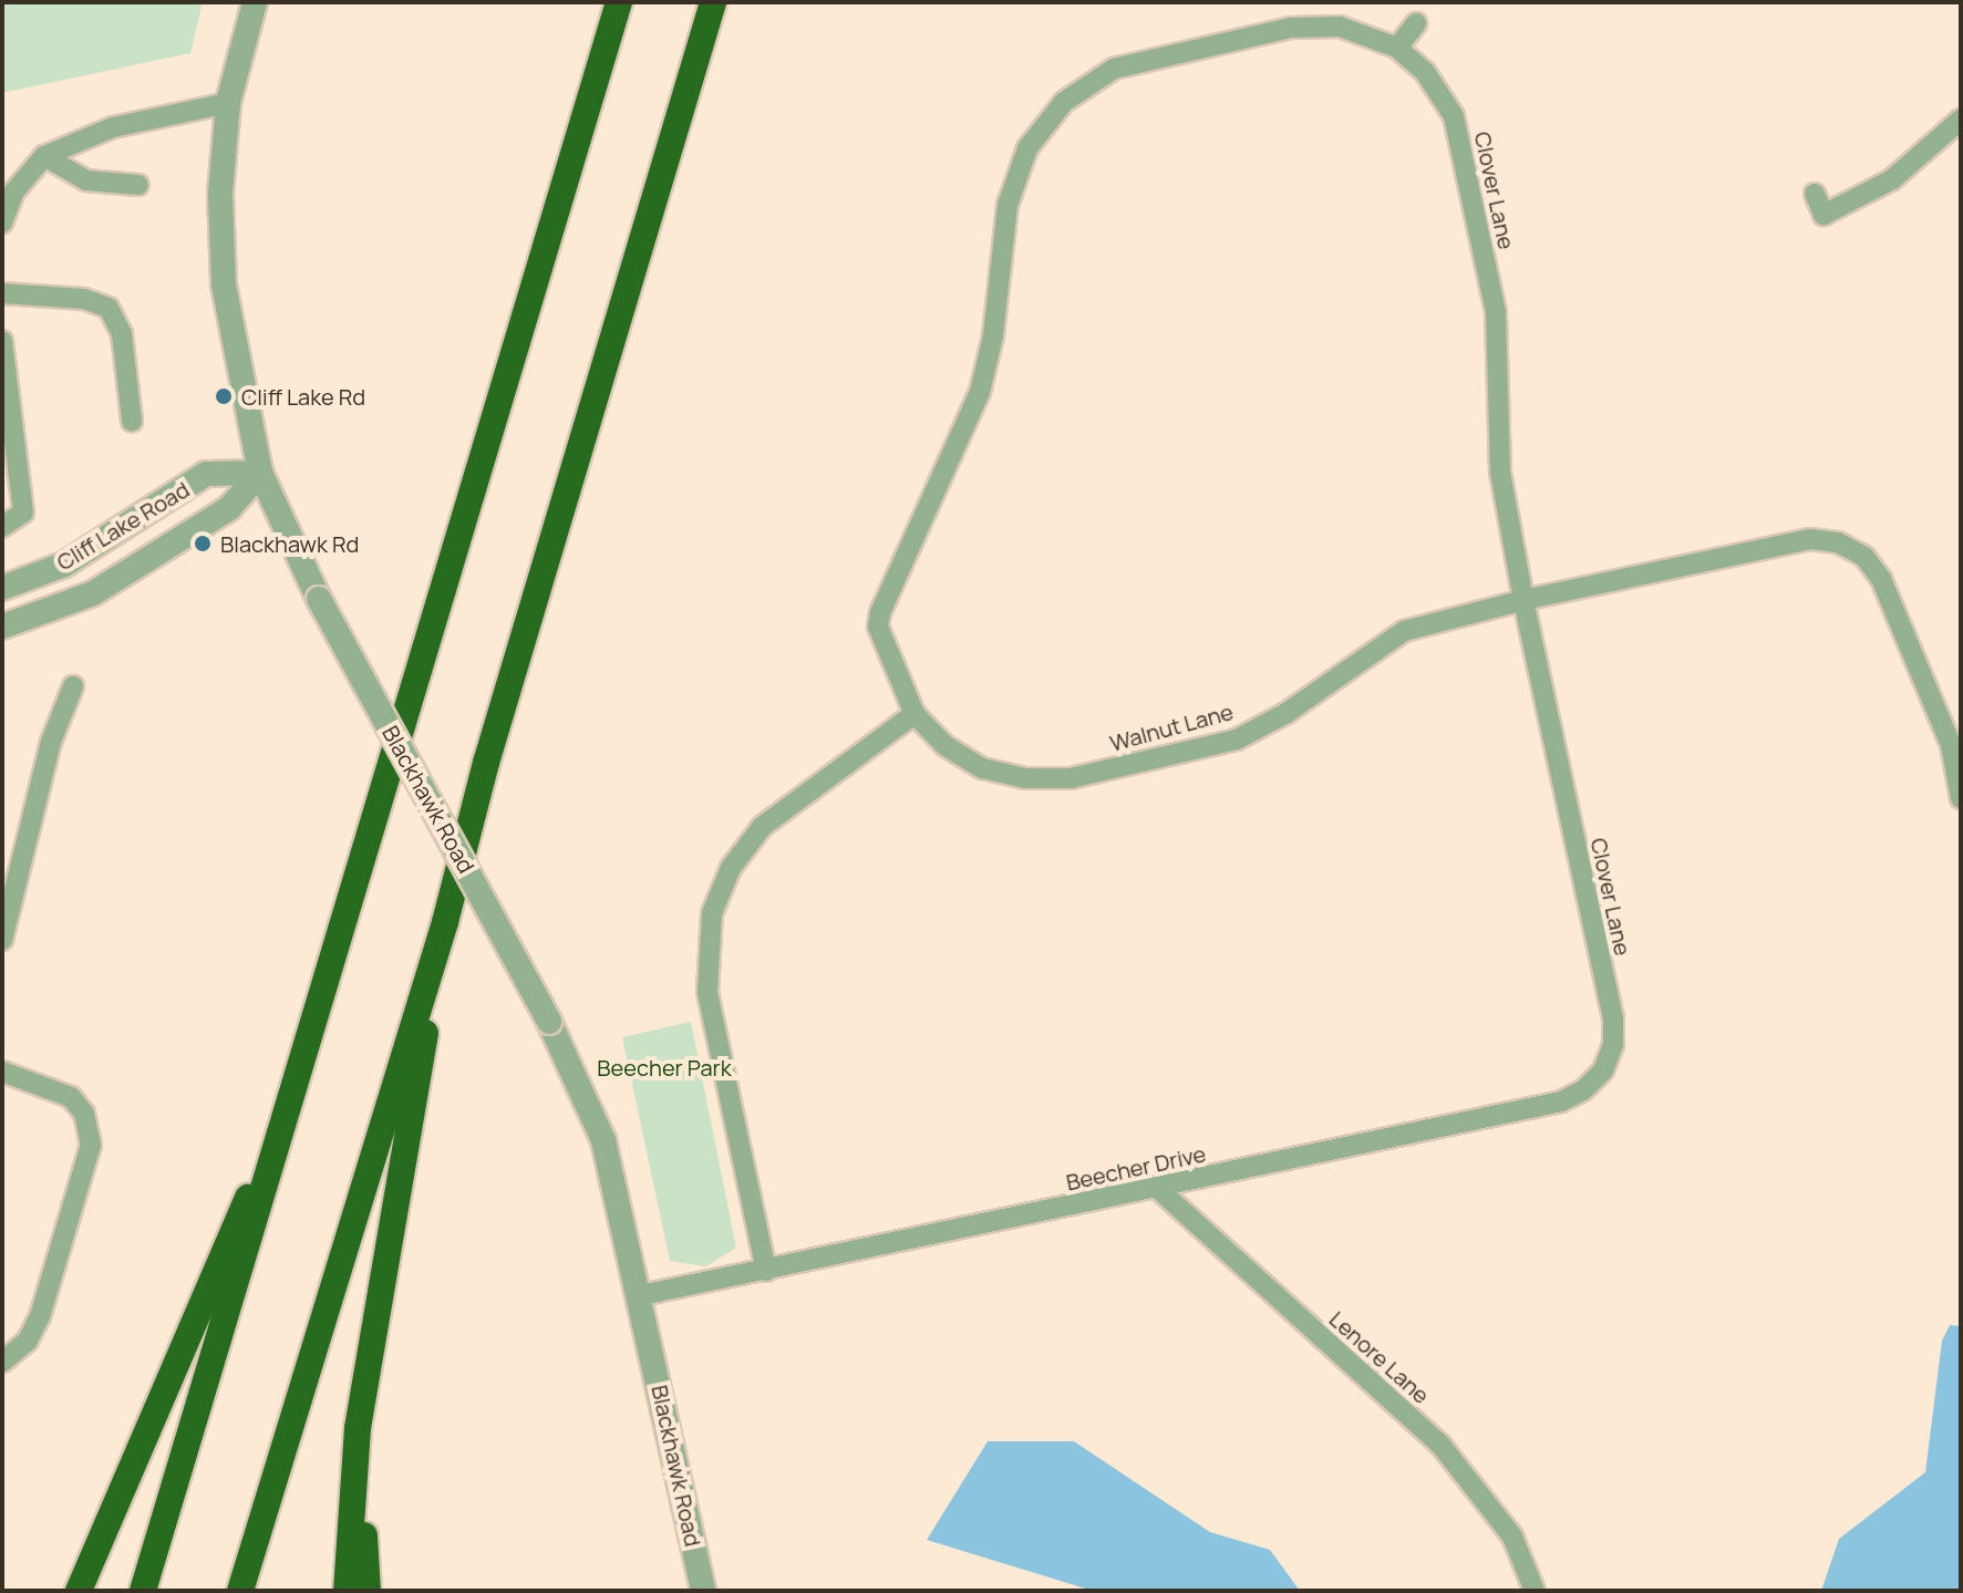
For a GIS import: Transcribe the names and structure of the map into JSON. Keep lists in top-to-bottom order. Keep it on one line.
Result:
{"streets":{"street":["Clover Lane","Cliff Lake Road","Walnut Lane","Blackhawk Road","Beecher Drive","Lenore Lane"]},"crossings":[["Clover Lane","Walnut Lane"],["Clover Lane","Beecher Drive"],["Cliff Lake Road","Blackhawk Road"],["Blackhawk Road","Beecher Drive"],["Beecher Drive","Lenore Lane"]],"parks":["Beecher Park"],"places":["Cliff Lake Rd","Blackhawk Rd"]}
